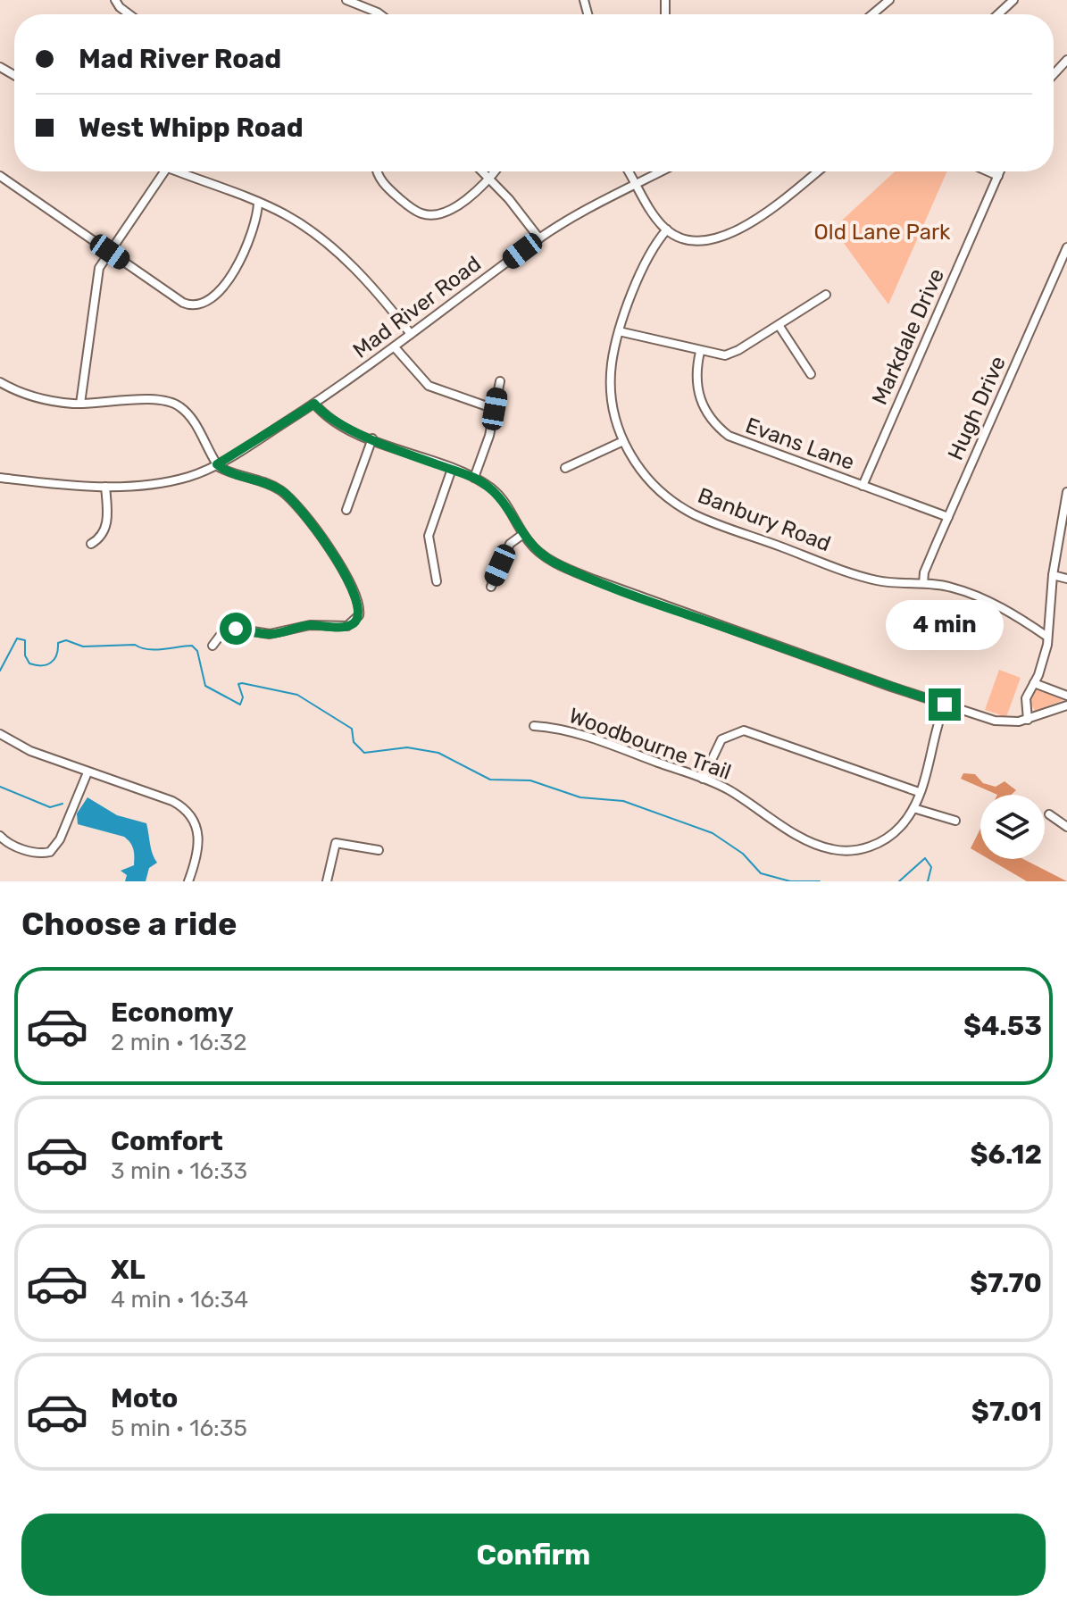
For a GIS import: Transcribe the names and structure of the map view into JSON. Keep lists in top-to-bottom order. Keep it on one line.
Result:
{"streets":{"street":["Mad River Road","Markdale Drive","Hugh Drive","Evans Lane","Banbury Road","Woodbourne Trail"]},"crossings":[["Markdale Drive","Evans Lane"],["Hugh Drive","Evans Lane"],["Hugh Drive","Banbury Road"]],"parks":["Old Lane Park"],"page":{"banner":["Mad River Road","West Whipp Road"],"bubble":"4 min","heading":"Choose a ride","list":[{"name":"Economy","note":"2 min · 16:32","value":"$4.53"},{"name":"Comfort","note":"3 min · 16:33","value":"$6.12"},{"name":"XL","note":"4 min · 16:34","value":"$7.70"},{"name":"Moto","note":"5 min · 16:35","value":"$7.01"}],"buttons":"Confirm"}}
